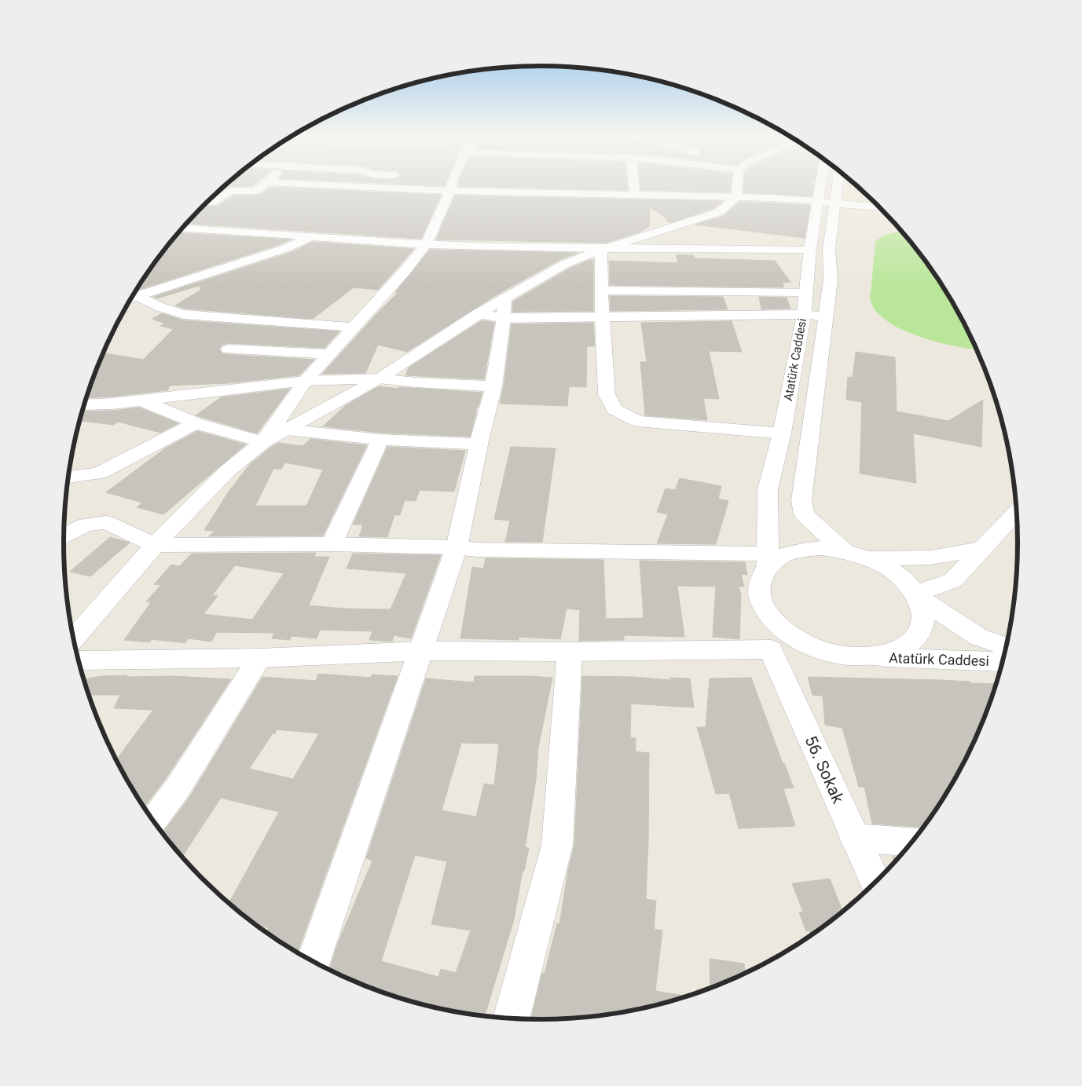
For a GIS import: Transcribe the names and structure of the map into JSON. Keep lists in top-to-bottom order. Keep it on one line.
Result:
{"streets":{"street":["Atatürk Caddesi","56. Sokak"]},"crossings":[["Atatürk Caddesi","56. Sokak"]]}
